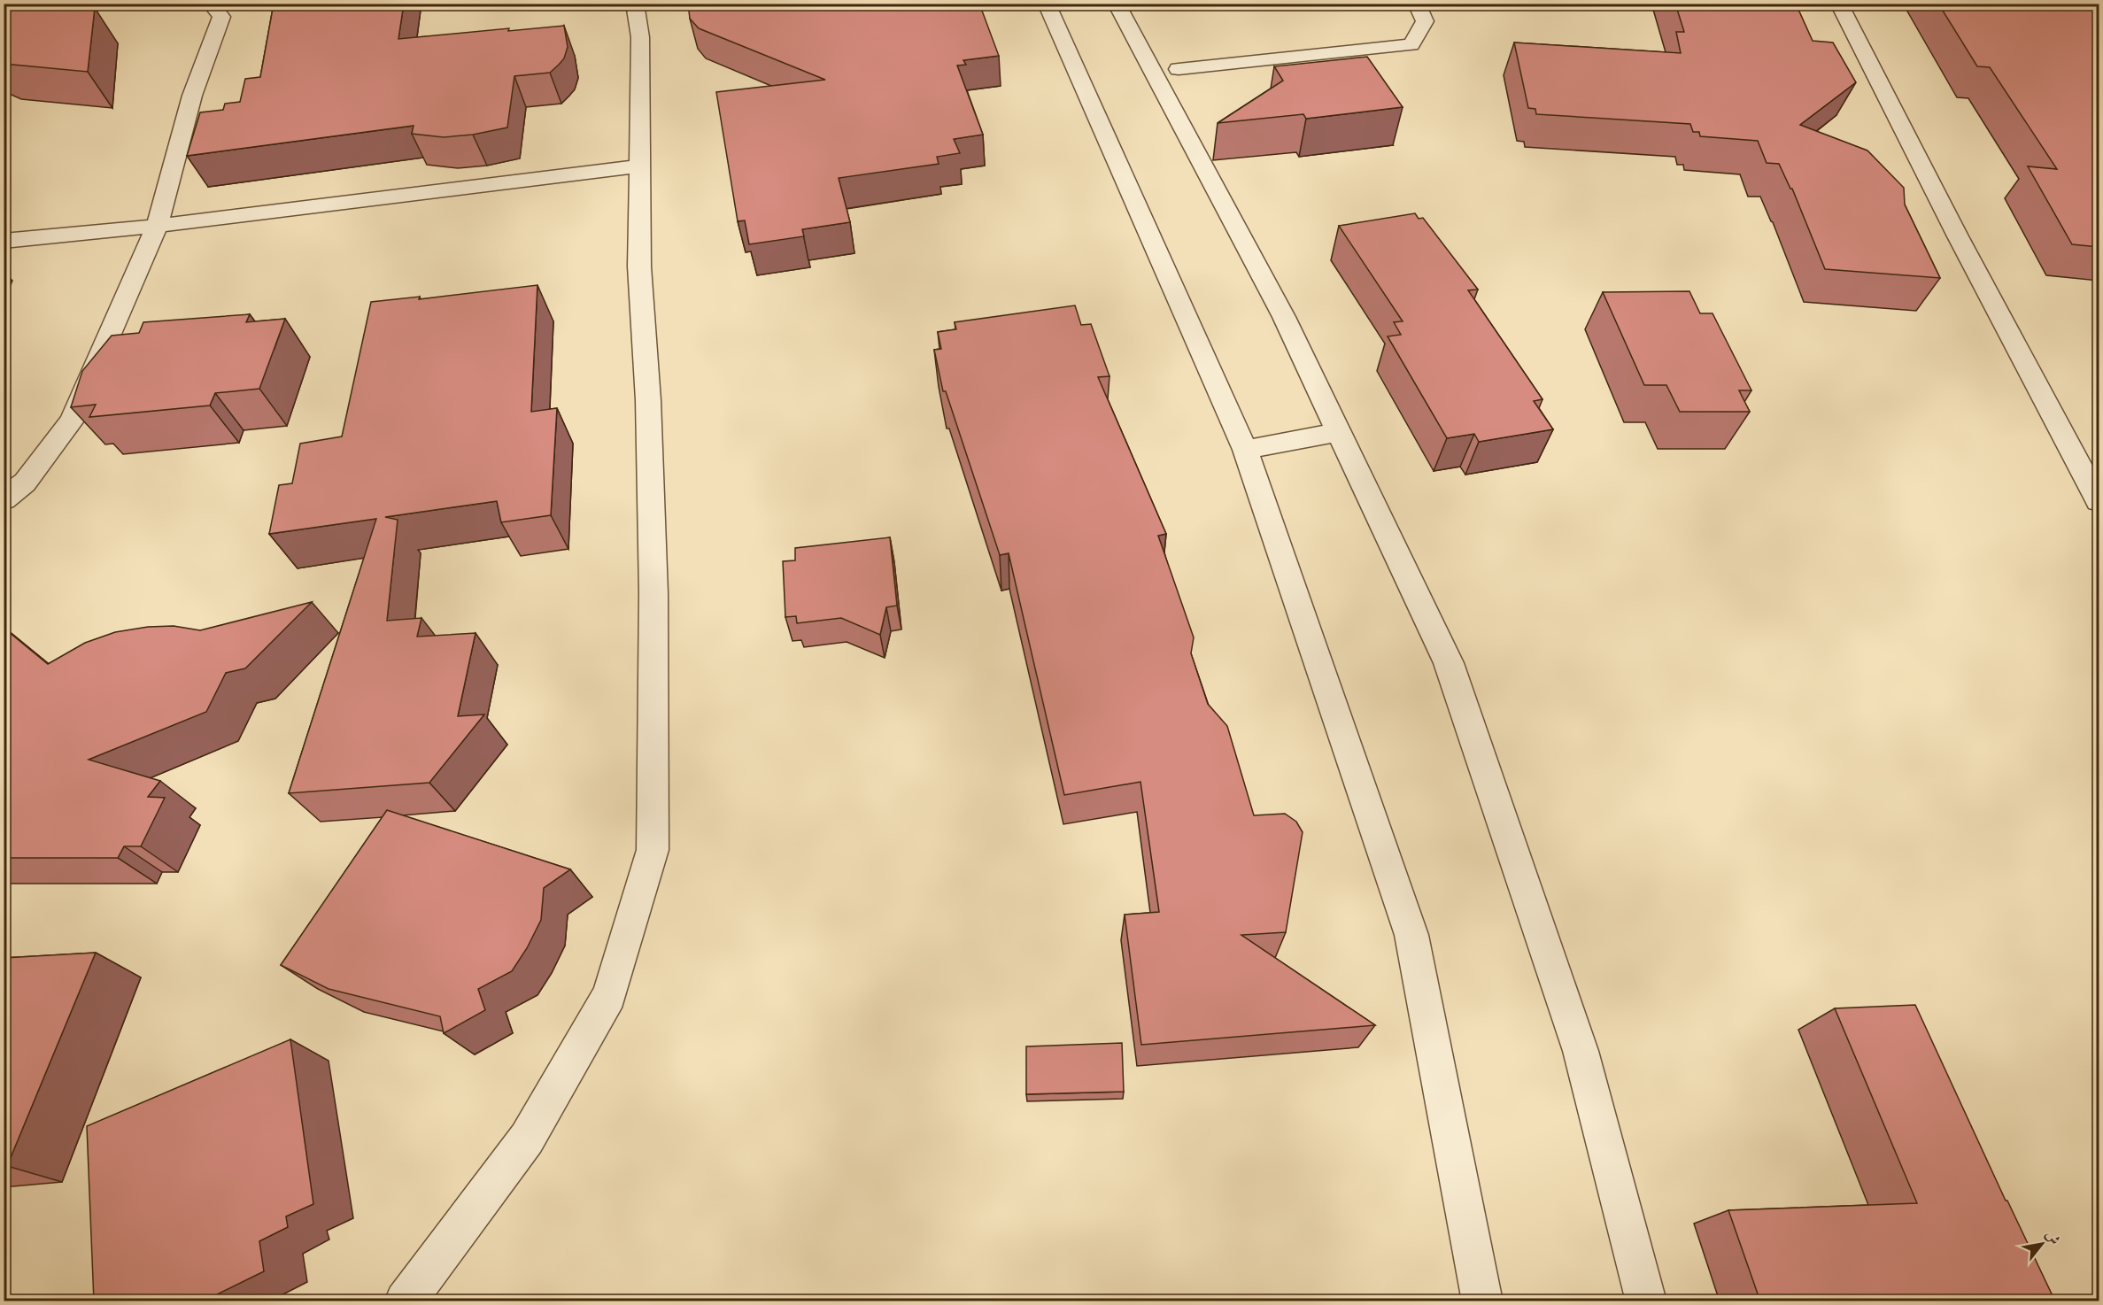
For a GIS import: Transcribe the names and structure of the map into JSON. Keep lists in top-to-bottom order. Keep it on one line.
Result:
{"north":"top right"}
